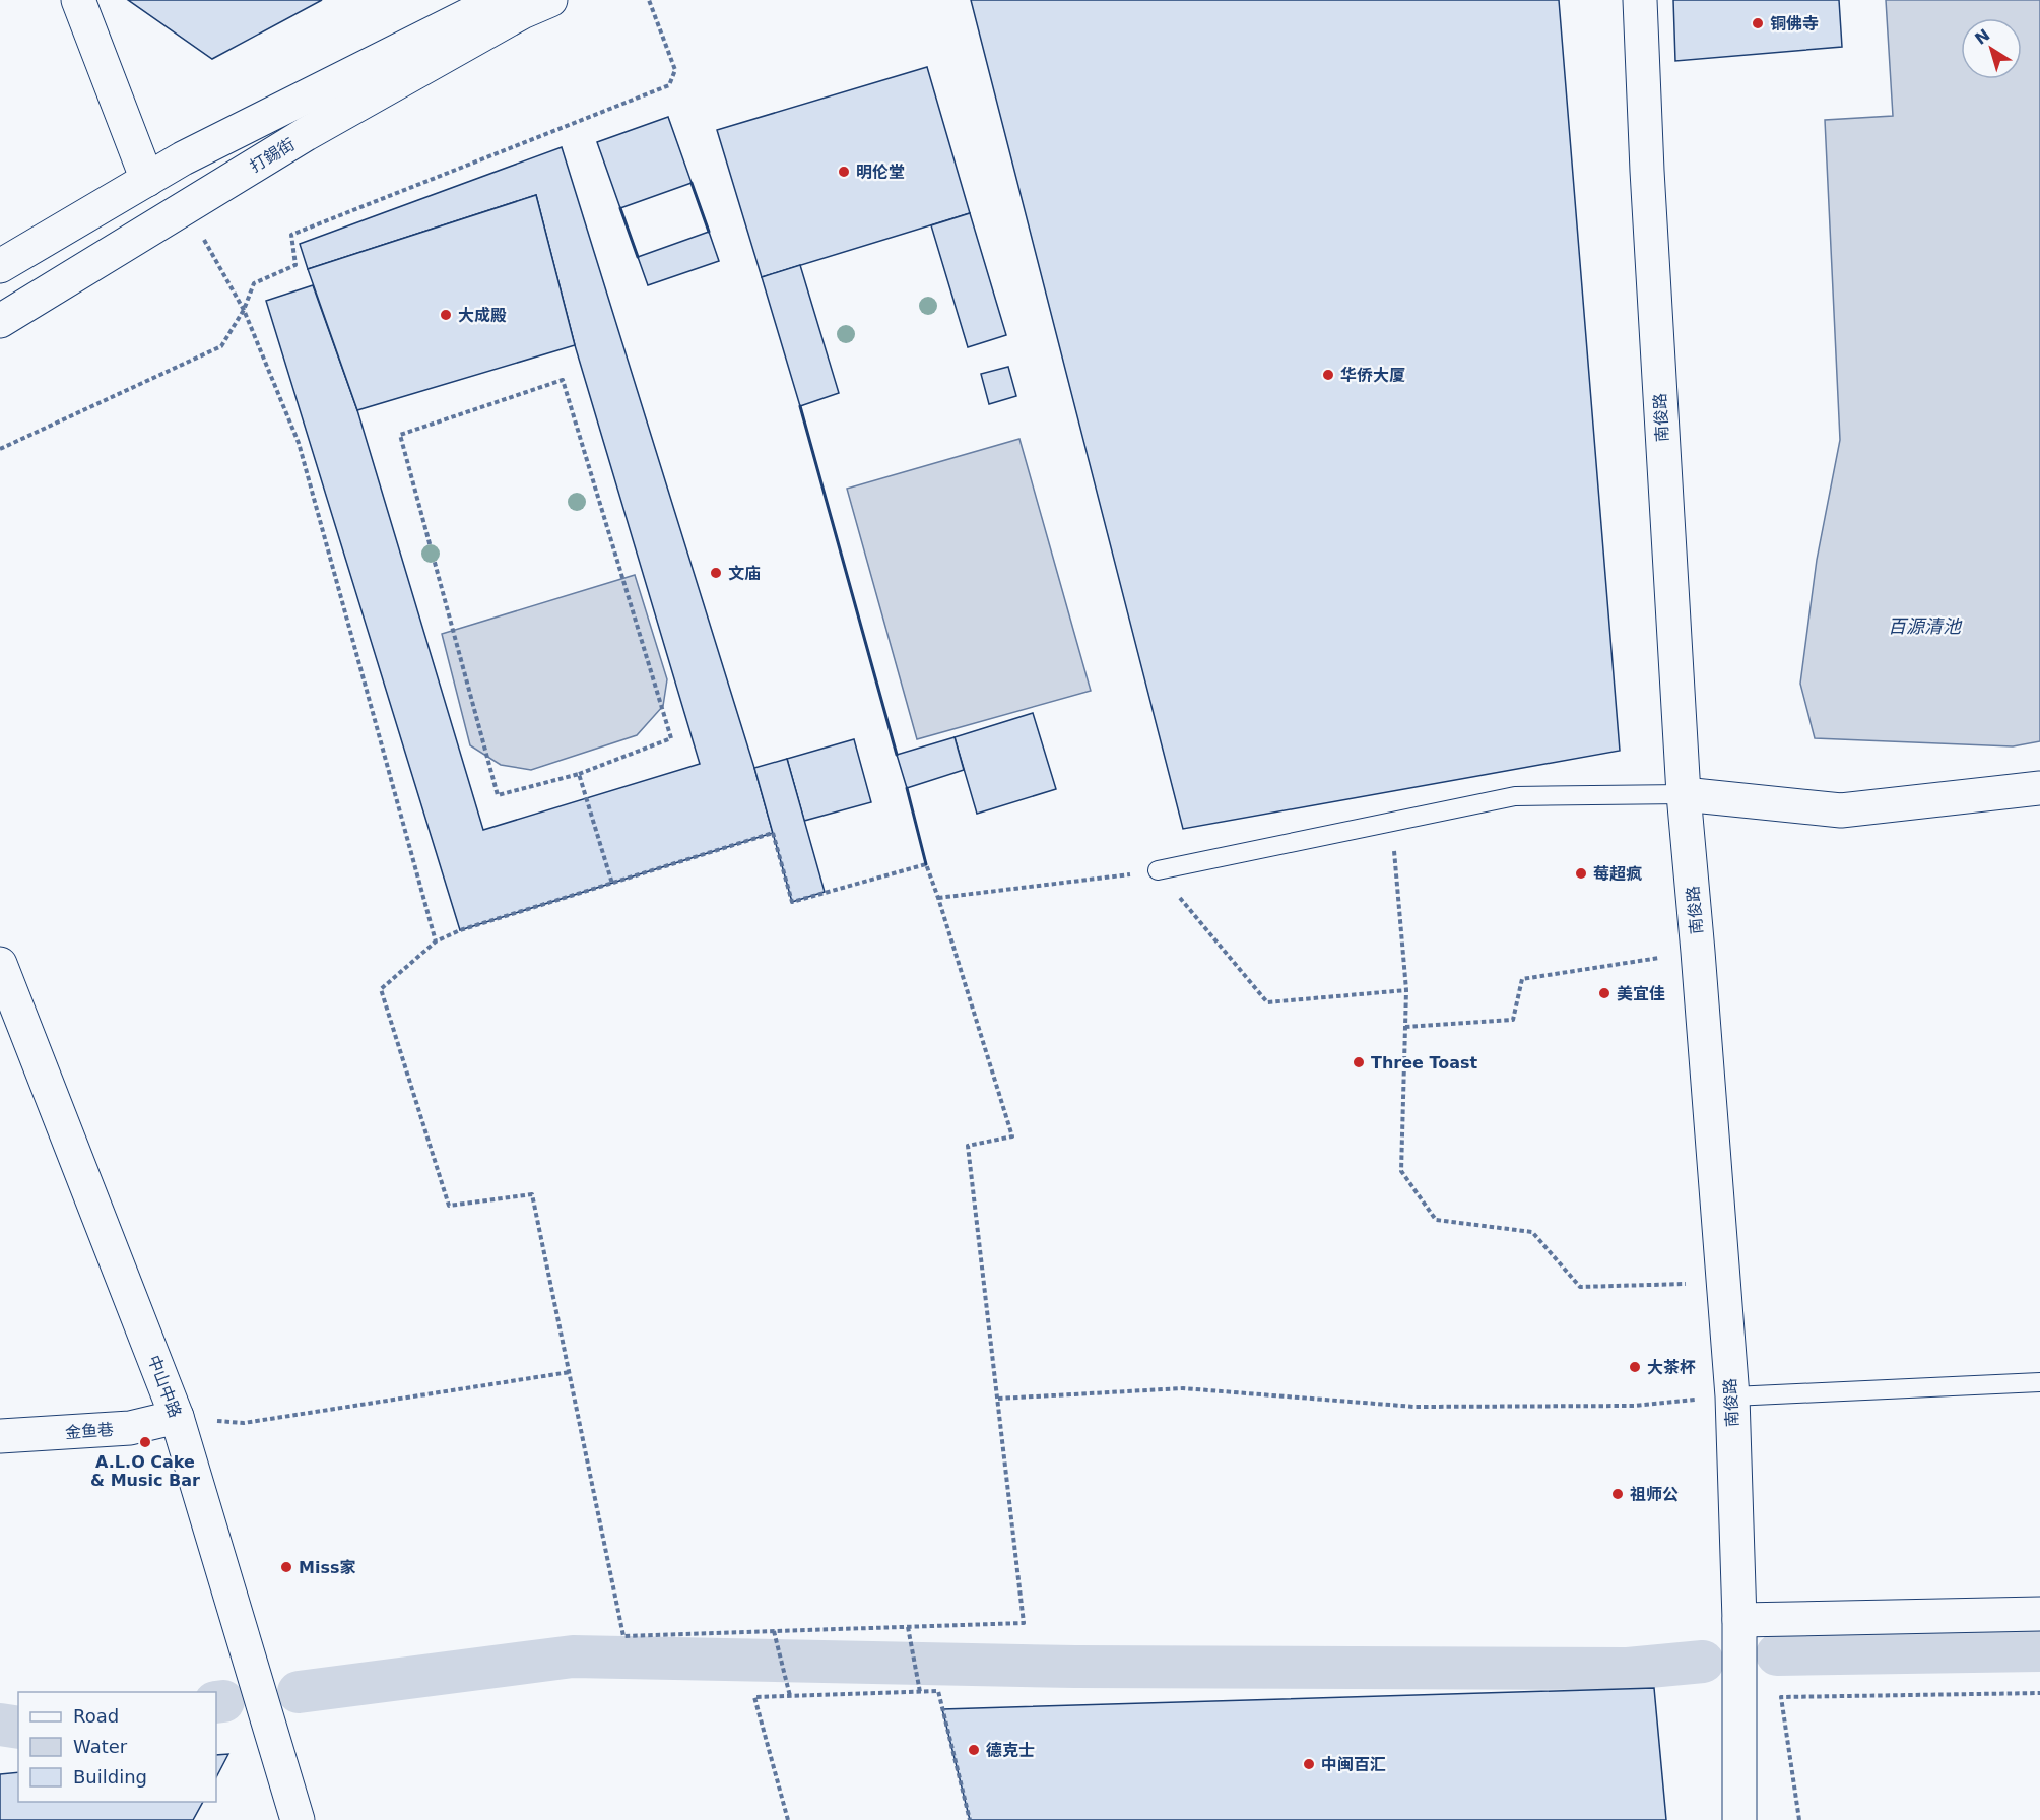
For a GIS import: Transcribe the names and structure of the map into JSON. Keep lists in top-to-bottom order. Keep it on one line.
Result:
{"streets":{"main road":["打錫街","南俊路","中山中路","金鱼巷"]},"crossings":[["中山中路","金鱼巷"]],"water":["百源清池"],"places":["铜佛寺","明伦堂","大成殿","华侨大厦","文庙","莓超疯","美宜佳","Three Toast","大茶杯","A.L.O Cake & Music Bar","祖师公","Miss家","德克士","中闽百汇"],"legend":["Road","Water","Building"],"north":"top left"}
